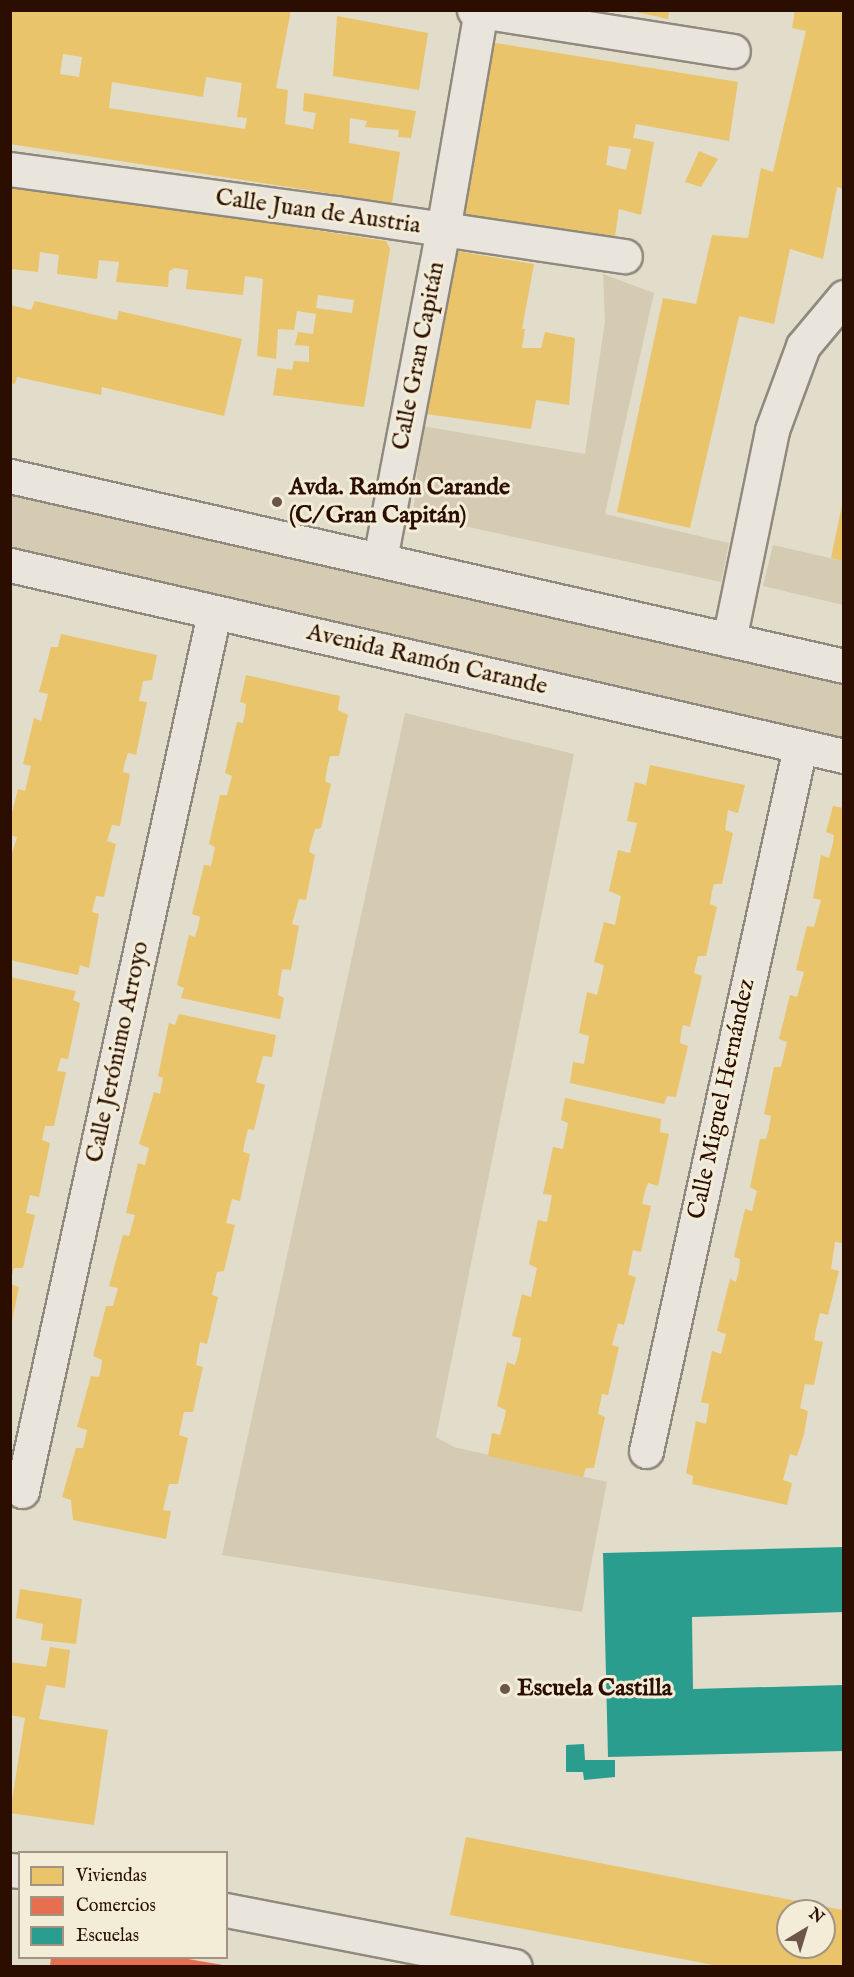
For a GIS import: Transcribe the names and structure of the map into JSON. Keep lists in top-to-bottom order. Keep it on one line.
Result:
{"streets":{"street":["Calle Juan de Austria","Calle Gran Capitán","Avenida Ramón Carande","Calle Jerónimo Arroyo","Calle Miguel Hernández"]},"crossings":[["Calle Juan de Austria","Calle Gran Capitán"],["Avenida Ramón Carande","Calle Jerónimo Arroyo"],["Avenida Ramón Carande","Calle Miguel Hernández"]],"places":["Avda. Ramón Carande (C/ Gran Capitán)","Escuela Castilla"],"legend":["Viviendas","Comercios","Escuelas"],"north":"top right"}
